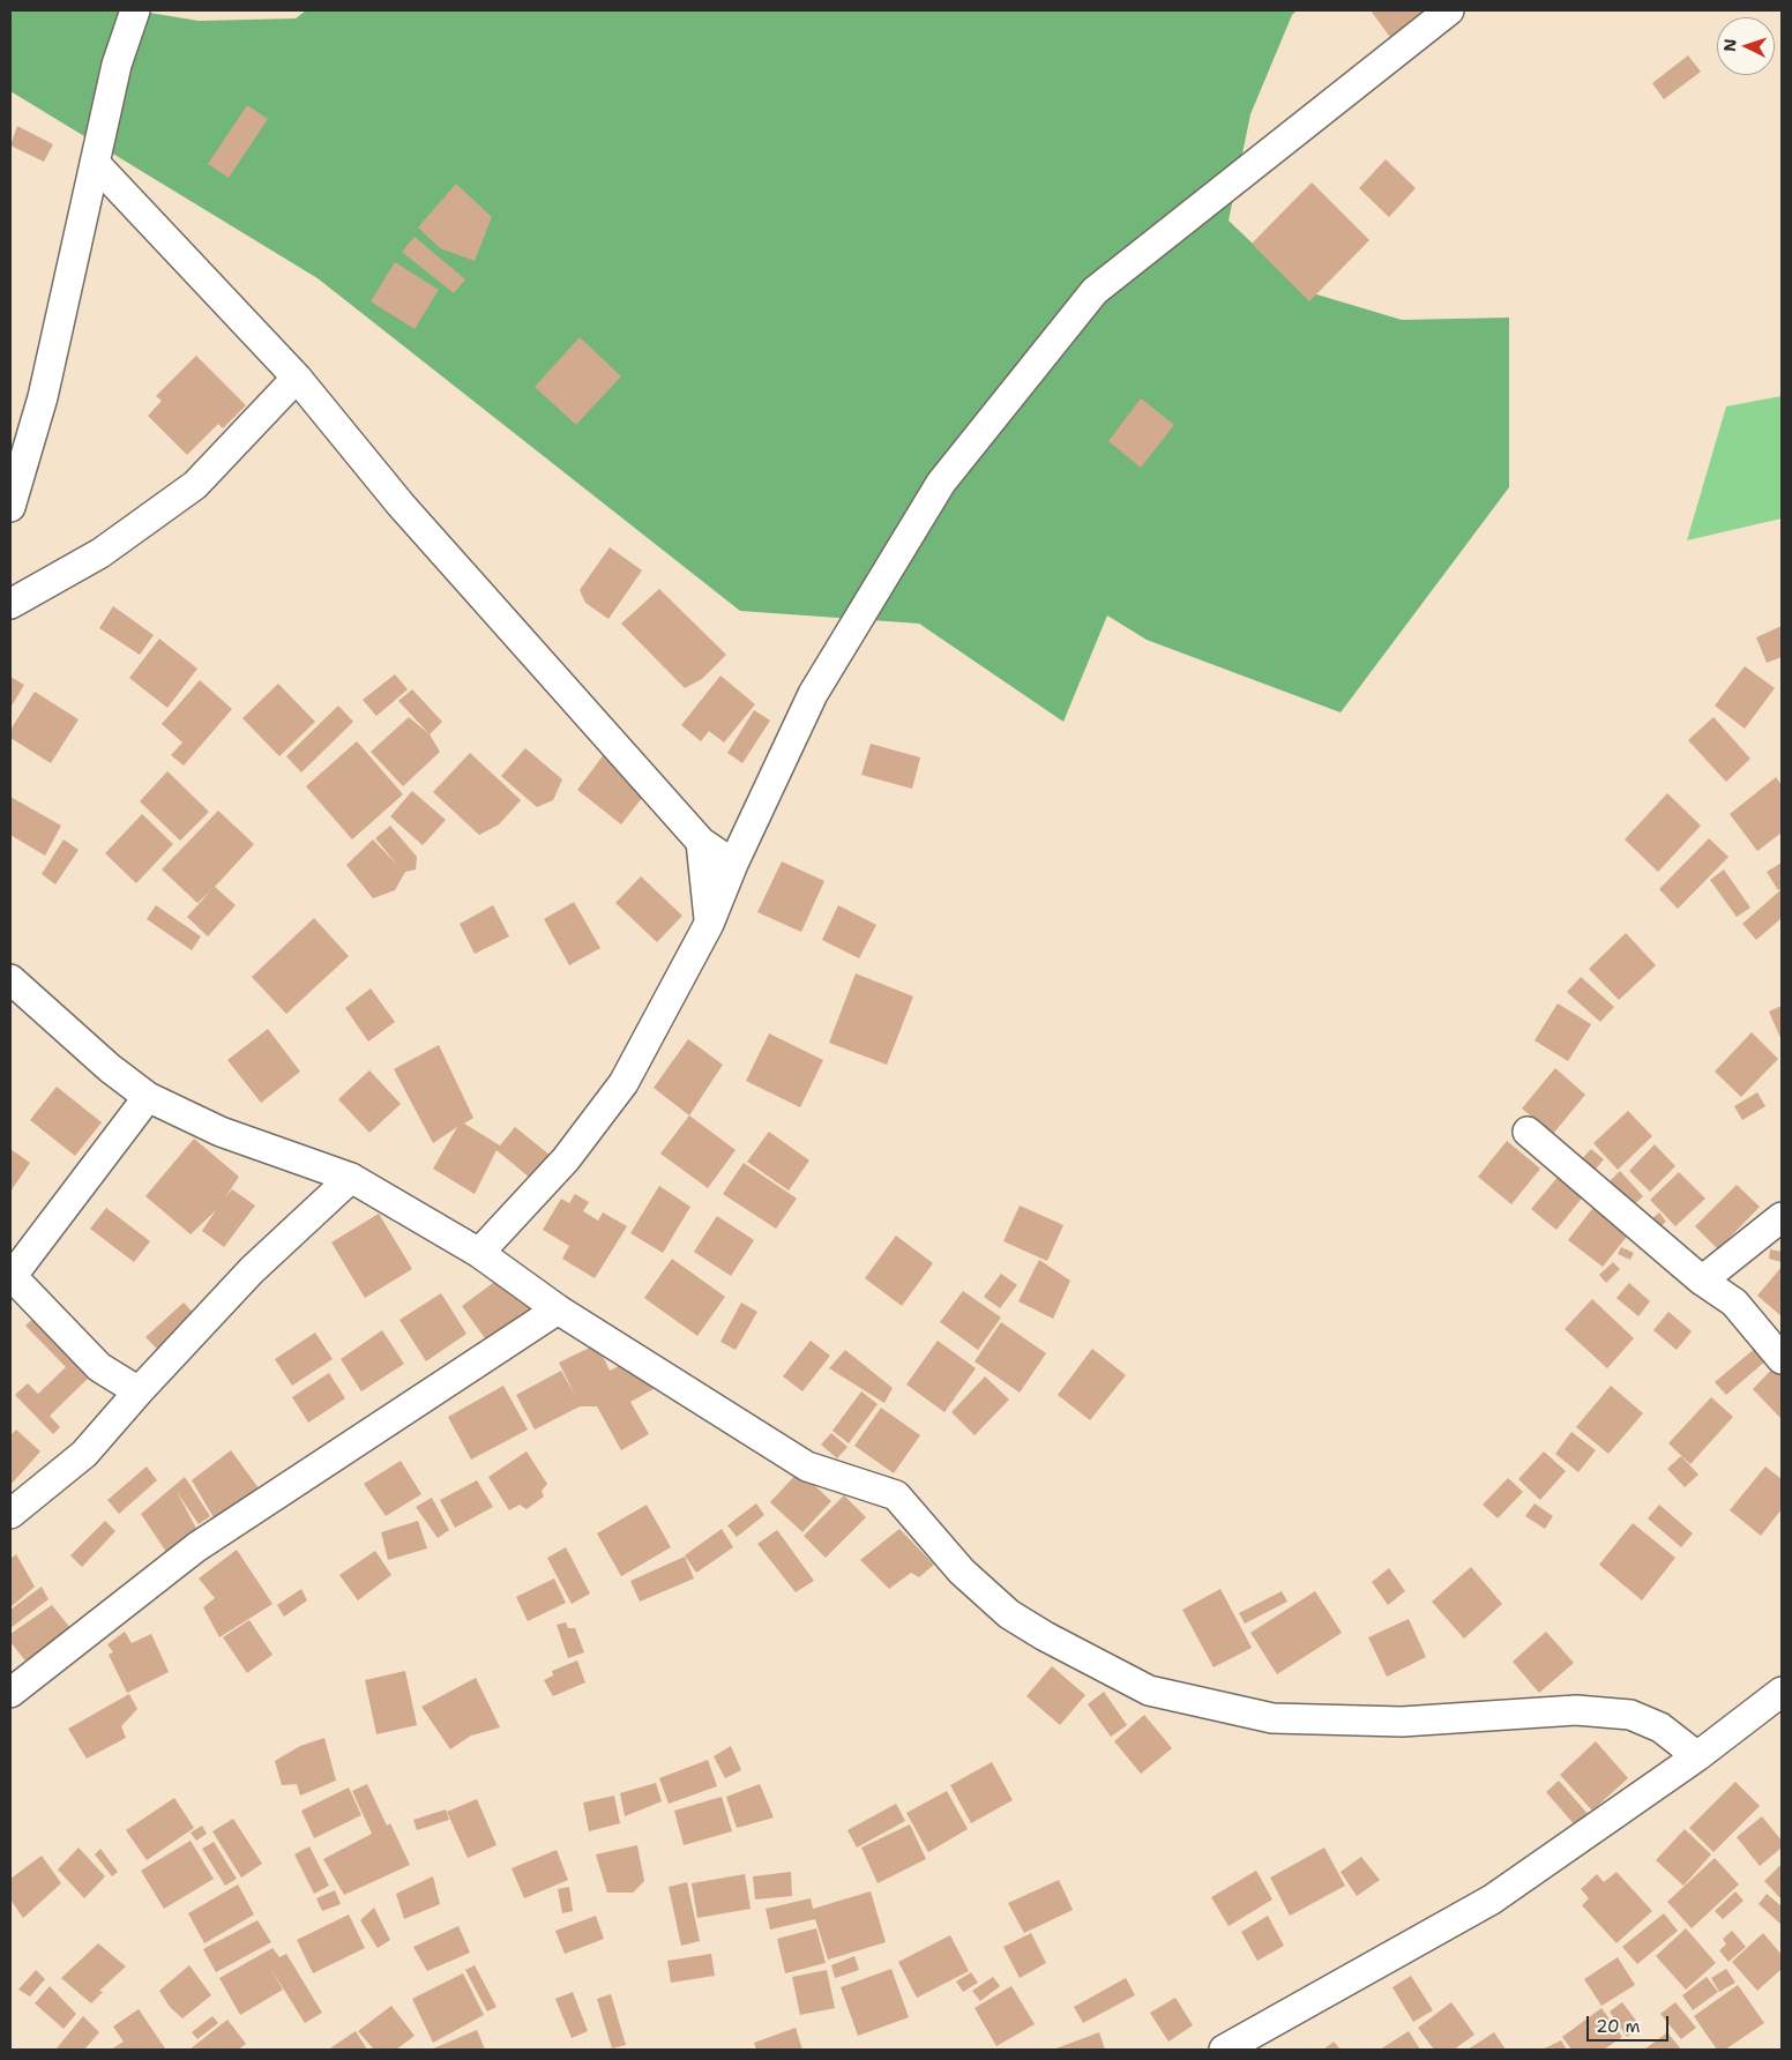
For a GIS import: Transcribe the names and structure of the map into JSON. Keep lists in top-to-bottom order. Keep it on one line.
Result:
{"scale_bar":"20 m","north":"left"}
